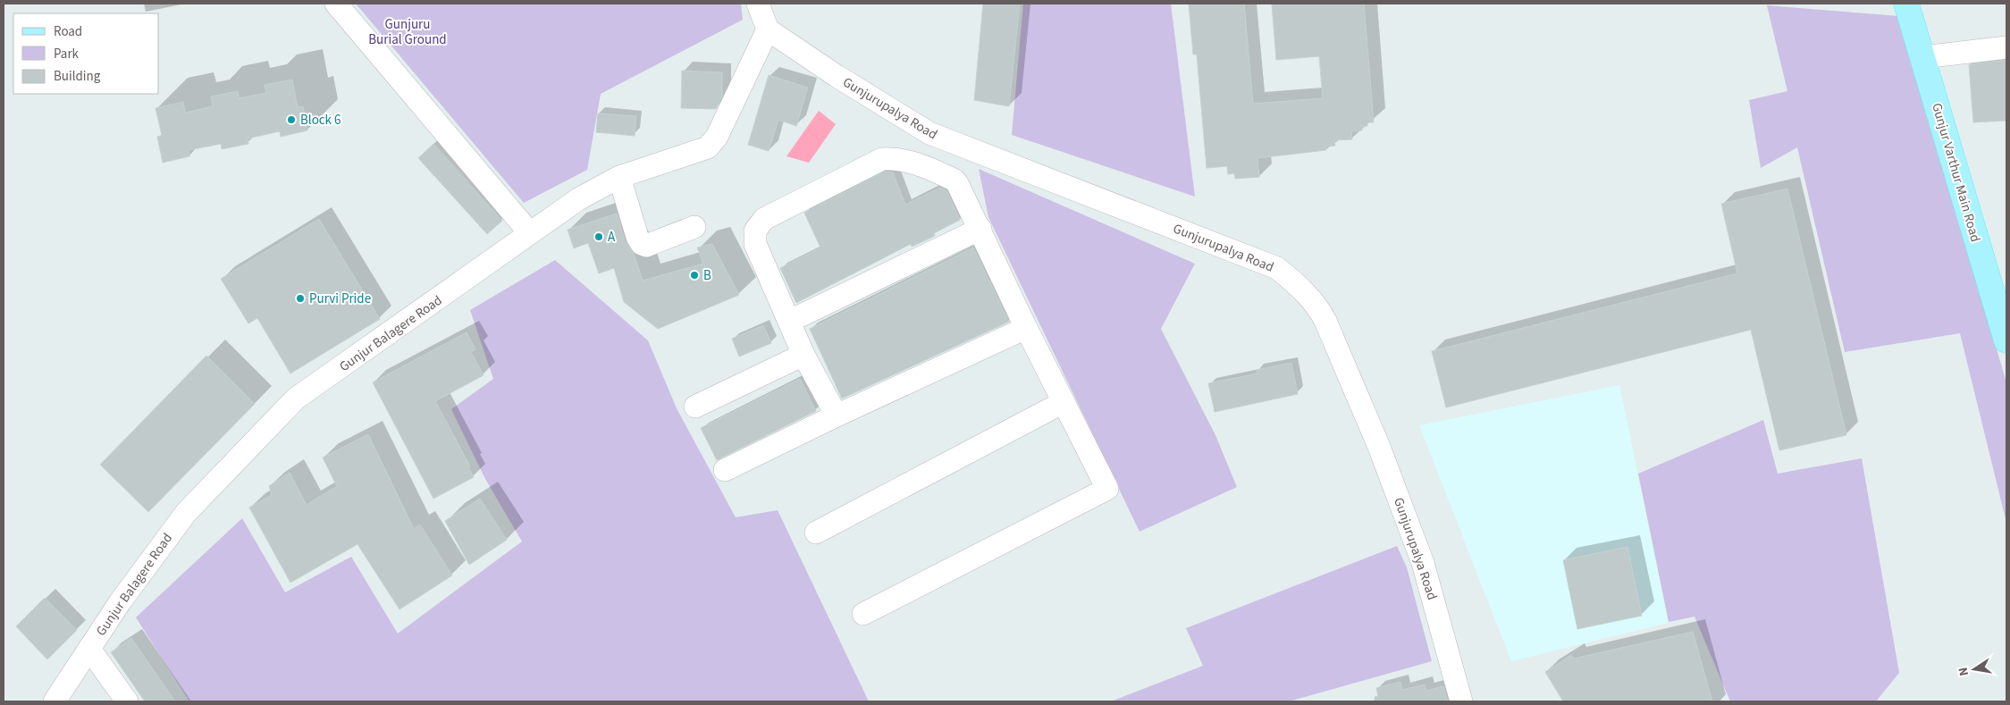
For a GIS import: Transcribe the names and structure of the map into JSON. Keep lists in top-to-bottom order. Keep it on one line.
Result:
{"streets":{"main road":["Gunjur Varthur Main Road"],"street":["Gunjurupalya Road","Gunjur Balagere Road"]},"crossings":[["Gunjurupalya Road","Gunjur Balagere Road"]],"parks":["Gunjuru Burial Ground"],"places":["Block 6","A","B","Purvi Pride"],"legend":["Road","Park","Building"],"north":"left"}
